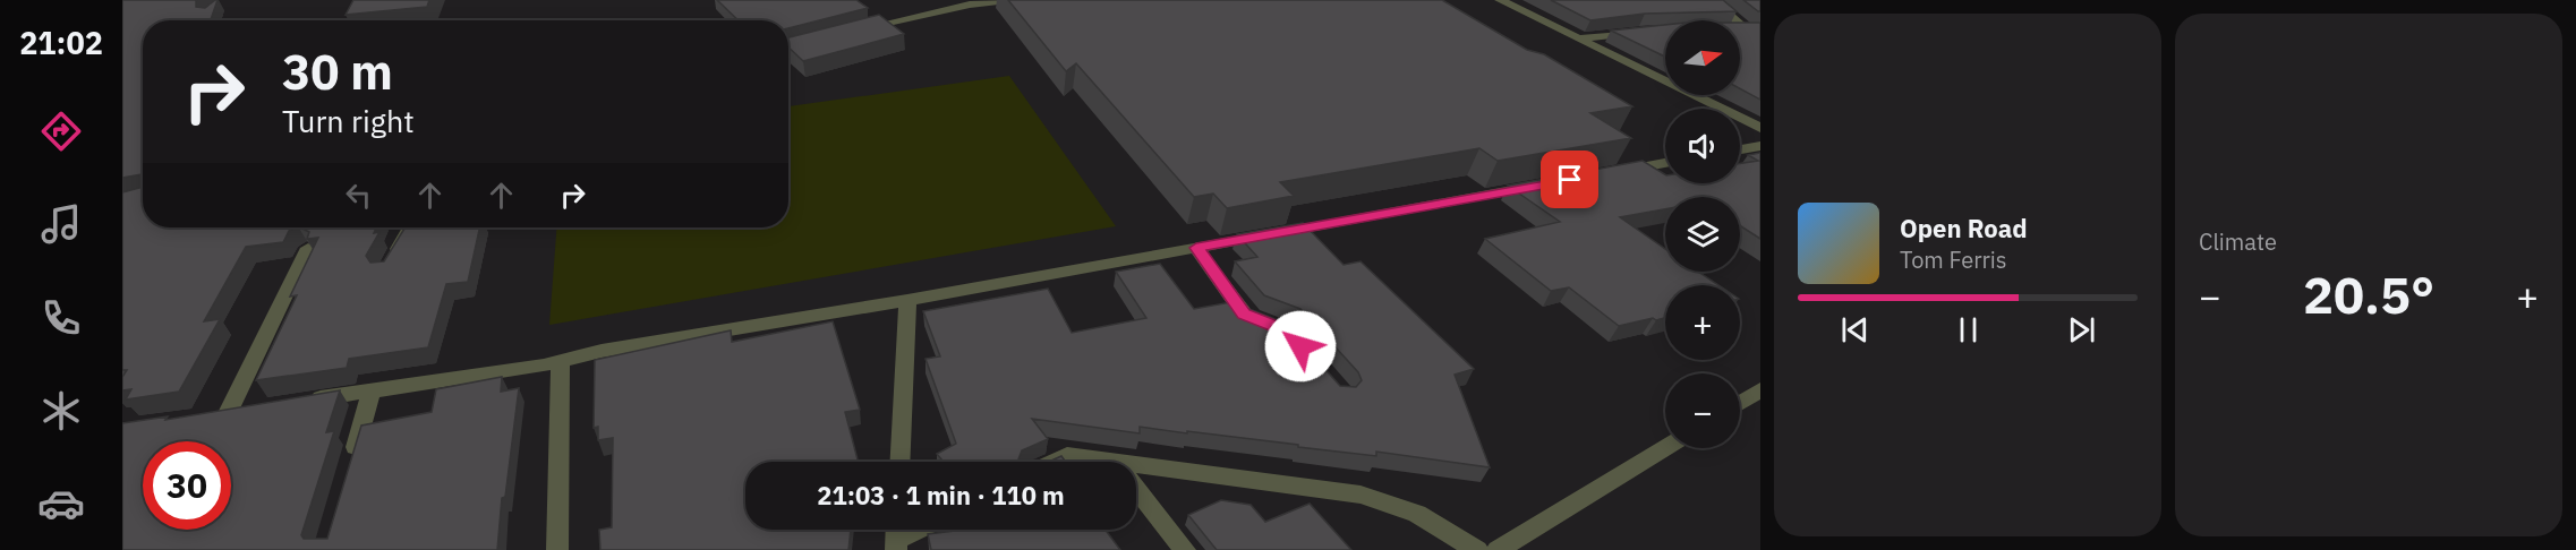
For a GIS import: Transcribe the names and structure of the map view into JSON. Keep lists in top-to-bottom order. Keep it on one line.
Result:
{"north":"right","page":{"tabs":"21:02","tile":"Climate","map_buttons":["+","−"],"turn":["30 m","Turn right"],"song":["Open Road","Tom Ferris"],"heat":["−","20.5°","+"],"limit":"30","trip":"21:03 · 1 min · 110 m"}}
